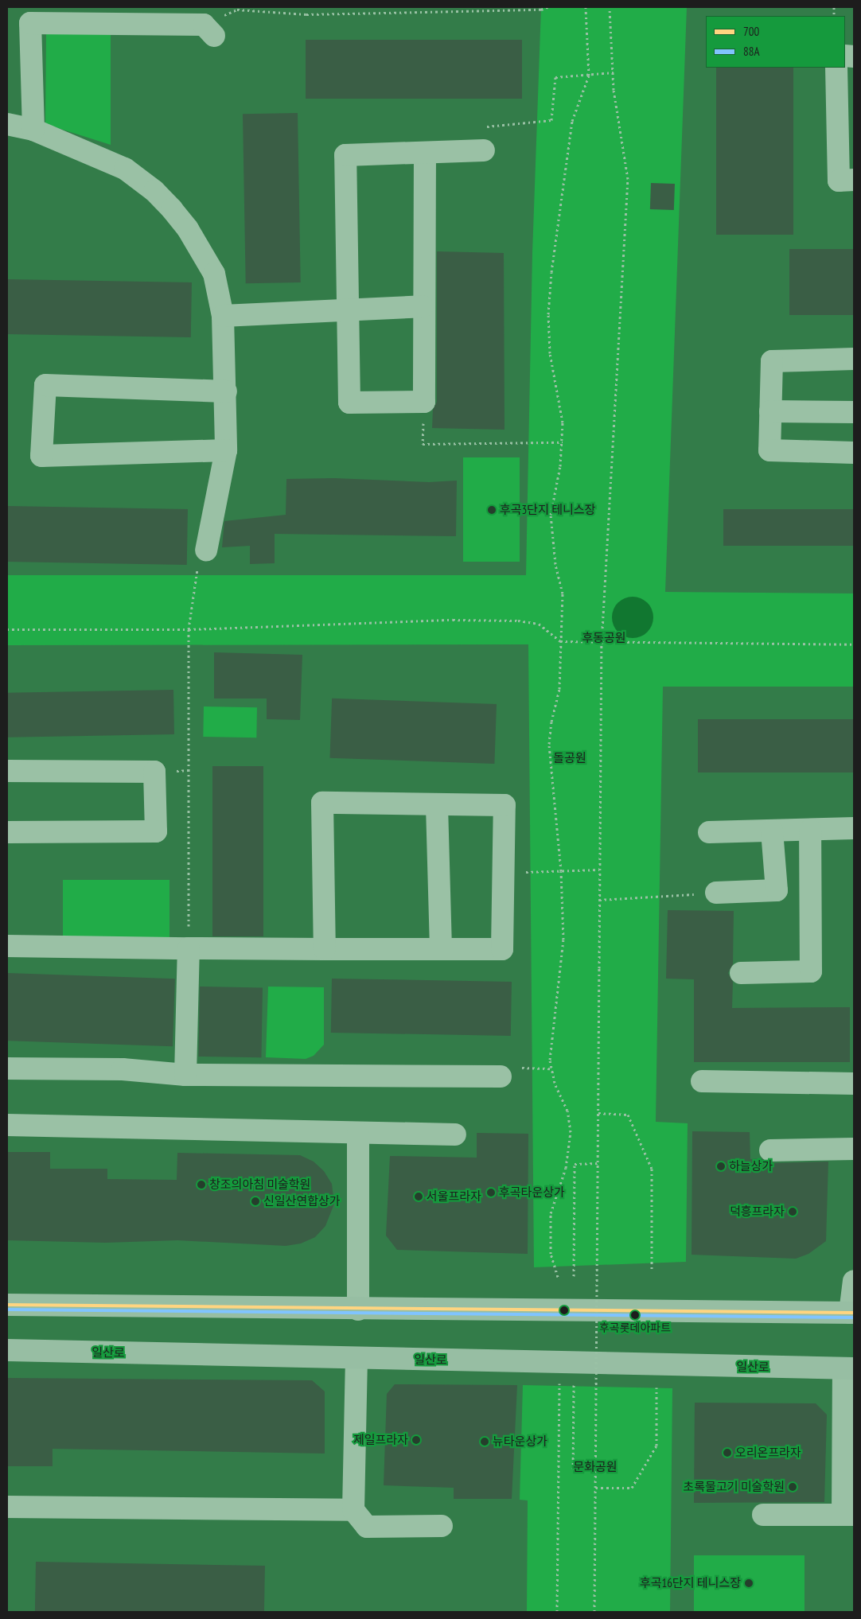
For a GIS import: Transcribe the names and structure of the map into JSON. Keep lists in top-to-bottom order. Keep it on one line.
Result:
{"streets":{"main road":["일산로"]},"parks":["후동공원","돌공원","문화공원"],"places":["후곡3단지 테니스장","하늘상가","창조의아침 미술학원","후곡타운상가","서울프라자","신일산연합상가","덕흥프라자","후곡롯데아파트","제일프라자","뉴타운상가","오리온프라자","초록물고기 미술학원","후곡16단지 테니스장"],"lines":["transit line 700","transit line 88A"],"legend":["700","88A"]}
